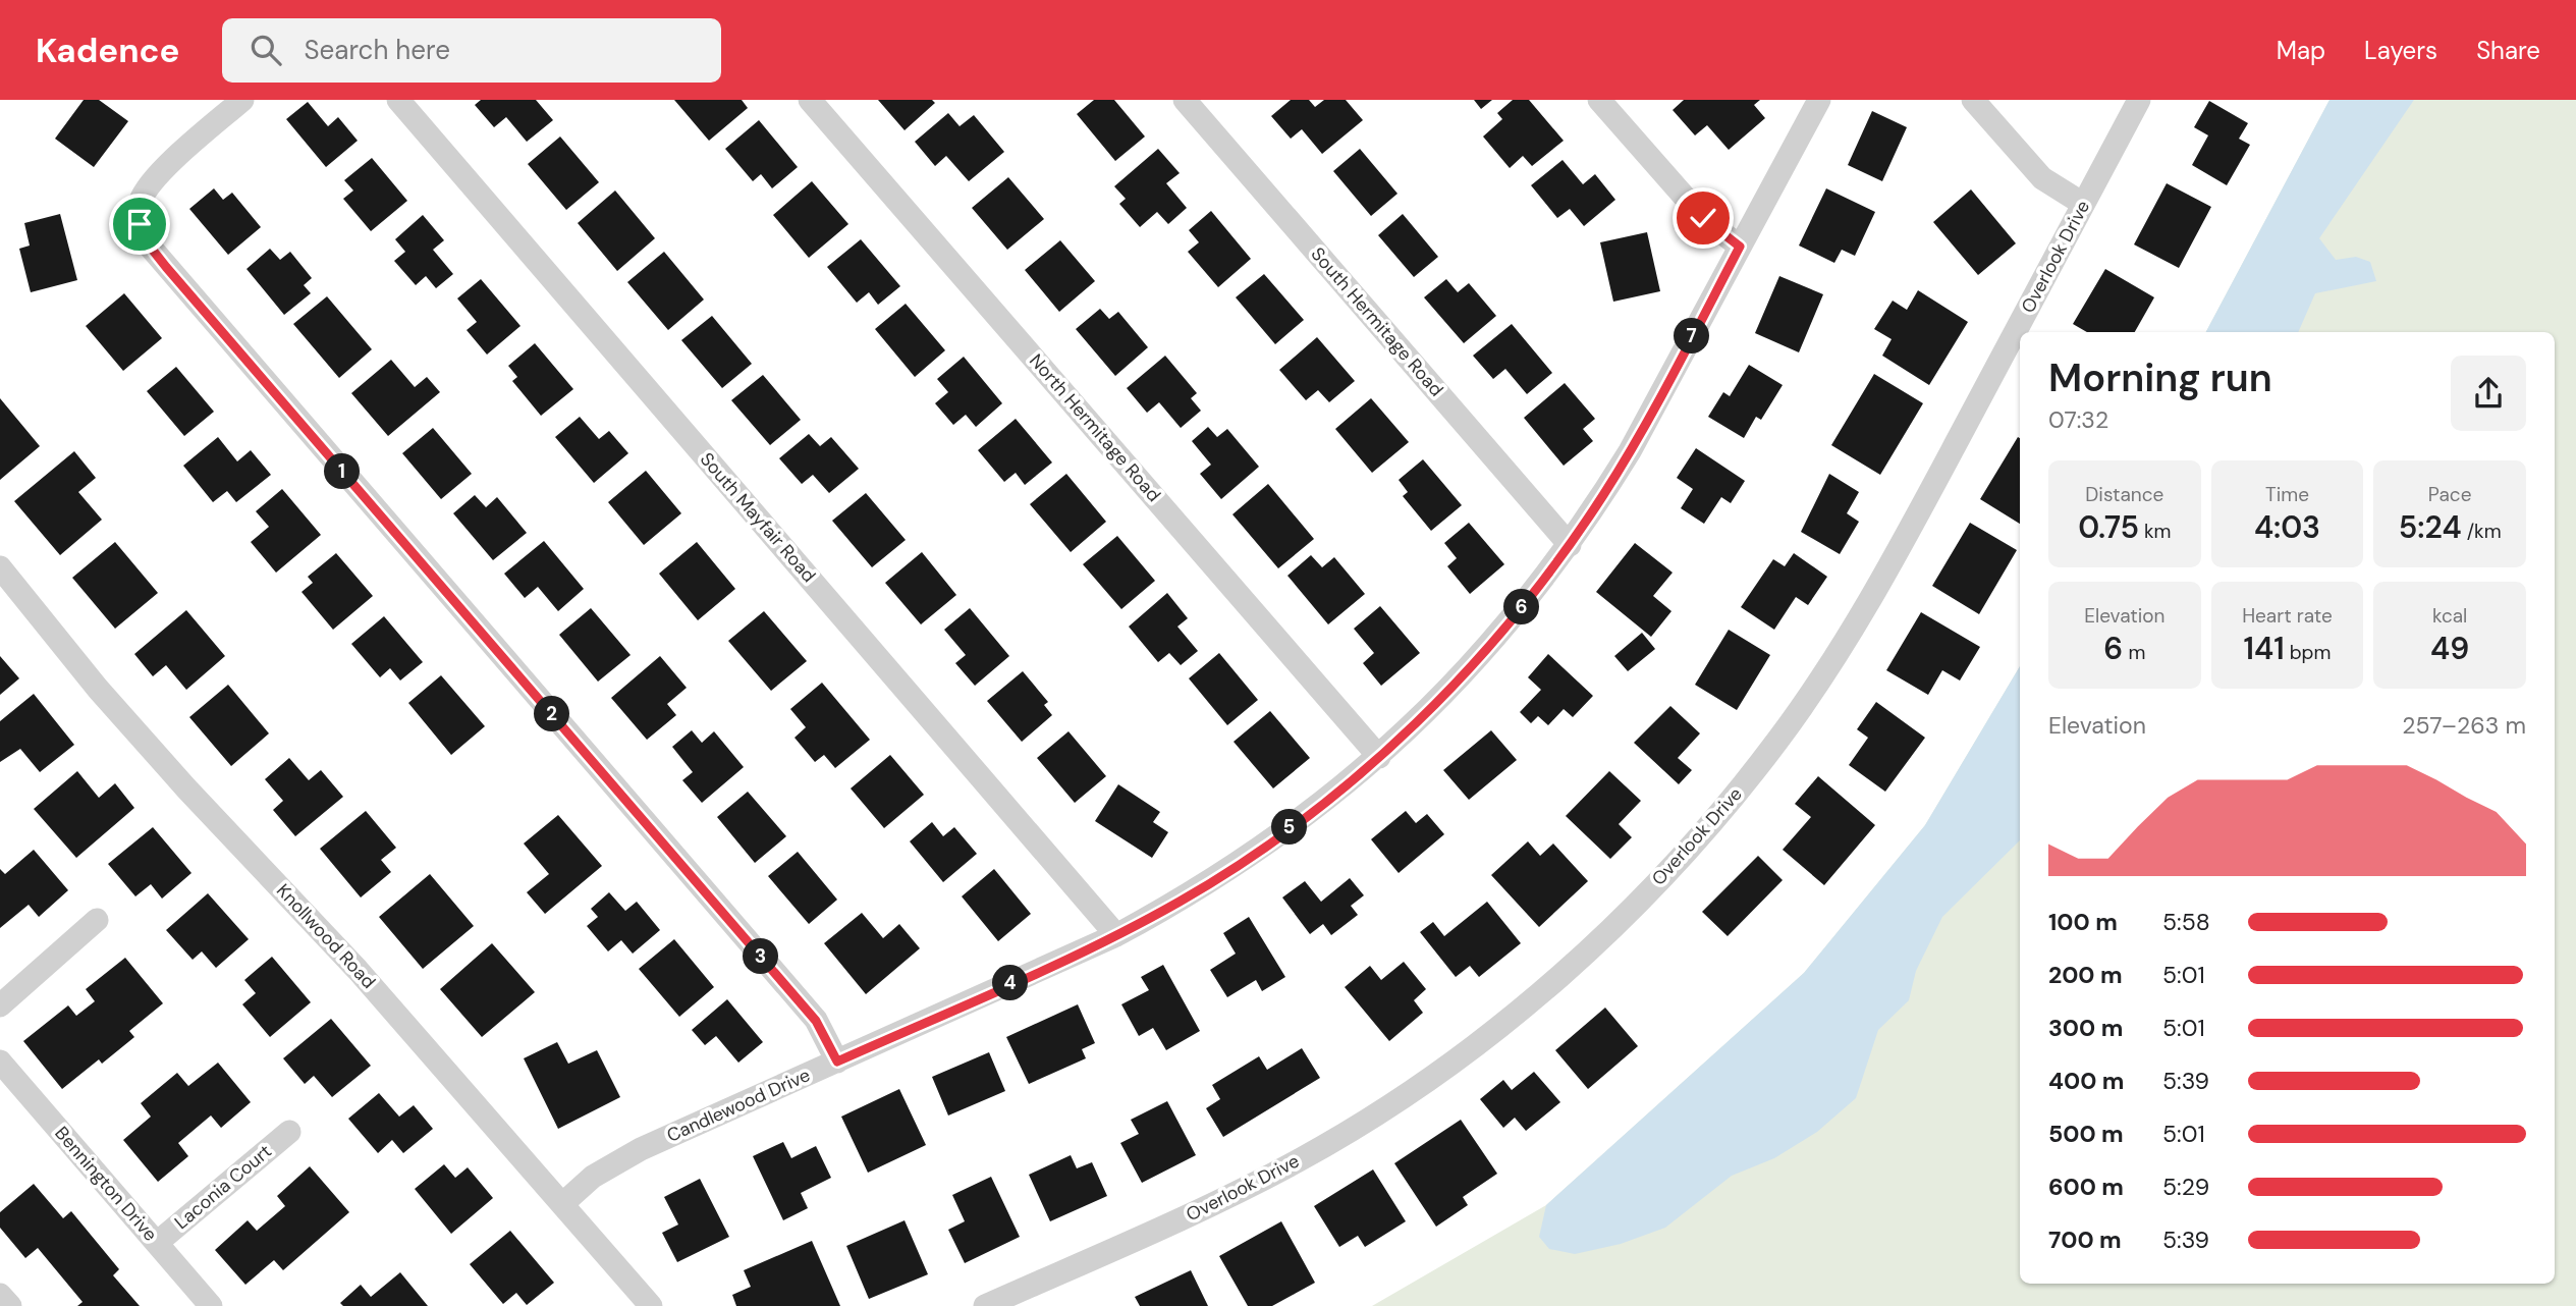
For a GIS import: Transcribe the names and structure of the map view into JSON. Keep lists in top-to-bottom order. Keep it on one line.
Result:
{"streets":{"street":["Overlook Drive","South Hermitage Road","North Hermitage Road","South Mayfair Road","Knollwood Road","Candlewood Drive","Bennington Drive","Laconia Court"]},"crossings":[["South Hermitage Road","Candlewood Drive"],["North Hermitage Road","Candlewood Drive"],["South Mayfair Road","Candlewood Drive"],["Knollwood Road","Candlewood Drive"],["Bennington Drive","Laconia Court"]],"page":{"header":"Kadence","search":"Search here","nav":["Map","Layers","Share"],"pins":["7","1","6","2","5","3","4"],"heading":["Morning run","07:32"],"stats":[["Distance","0.75 km"],["Time","4:03"],["Pace","5:24 /km"],["Elevation","6 m"],["Heart rate","141 bpm"],["kcal","49"]],"chart":["Elevation","257–263 m"],"list":[{"name":"100 m","note":"5:58"},{"name":"200 m","note":"5:01"},{"name":"300 m","note":"5:01"},{"name":"400 m","note":"5:39"},{"name":"500 m","note":"5:01"},{"name":"600 m","note":"5:29"},{"name":"700 m","note":"5:39"}]}}
